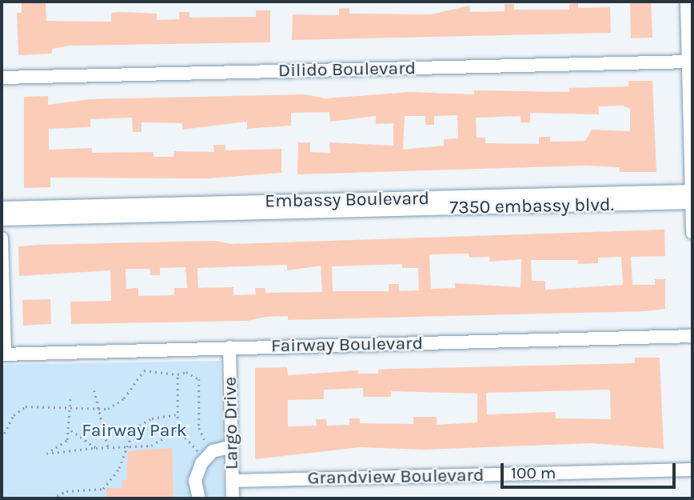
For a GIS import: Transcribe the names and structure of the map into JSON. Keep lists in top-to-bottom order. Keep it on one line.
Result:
{"streets":{"street":["Dilido Boulevard","Embassy Boulevard","7350 embassy blvd.","Fairway Boulevard","Largo Drive","Grandview Boulevard"]},"crossings":[["Embassy Boulevard","7350 embassy blvd."],["Fairway Boulevard","Largo Drive"],["Largo Drive","Grandview Boulevard"]],"parks":["Fairway Park"],"scale_bar":"100 m"}
